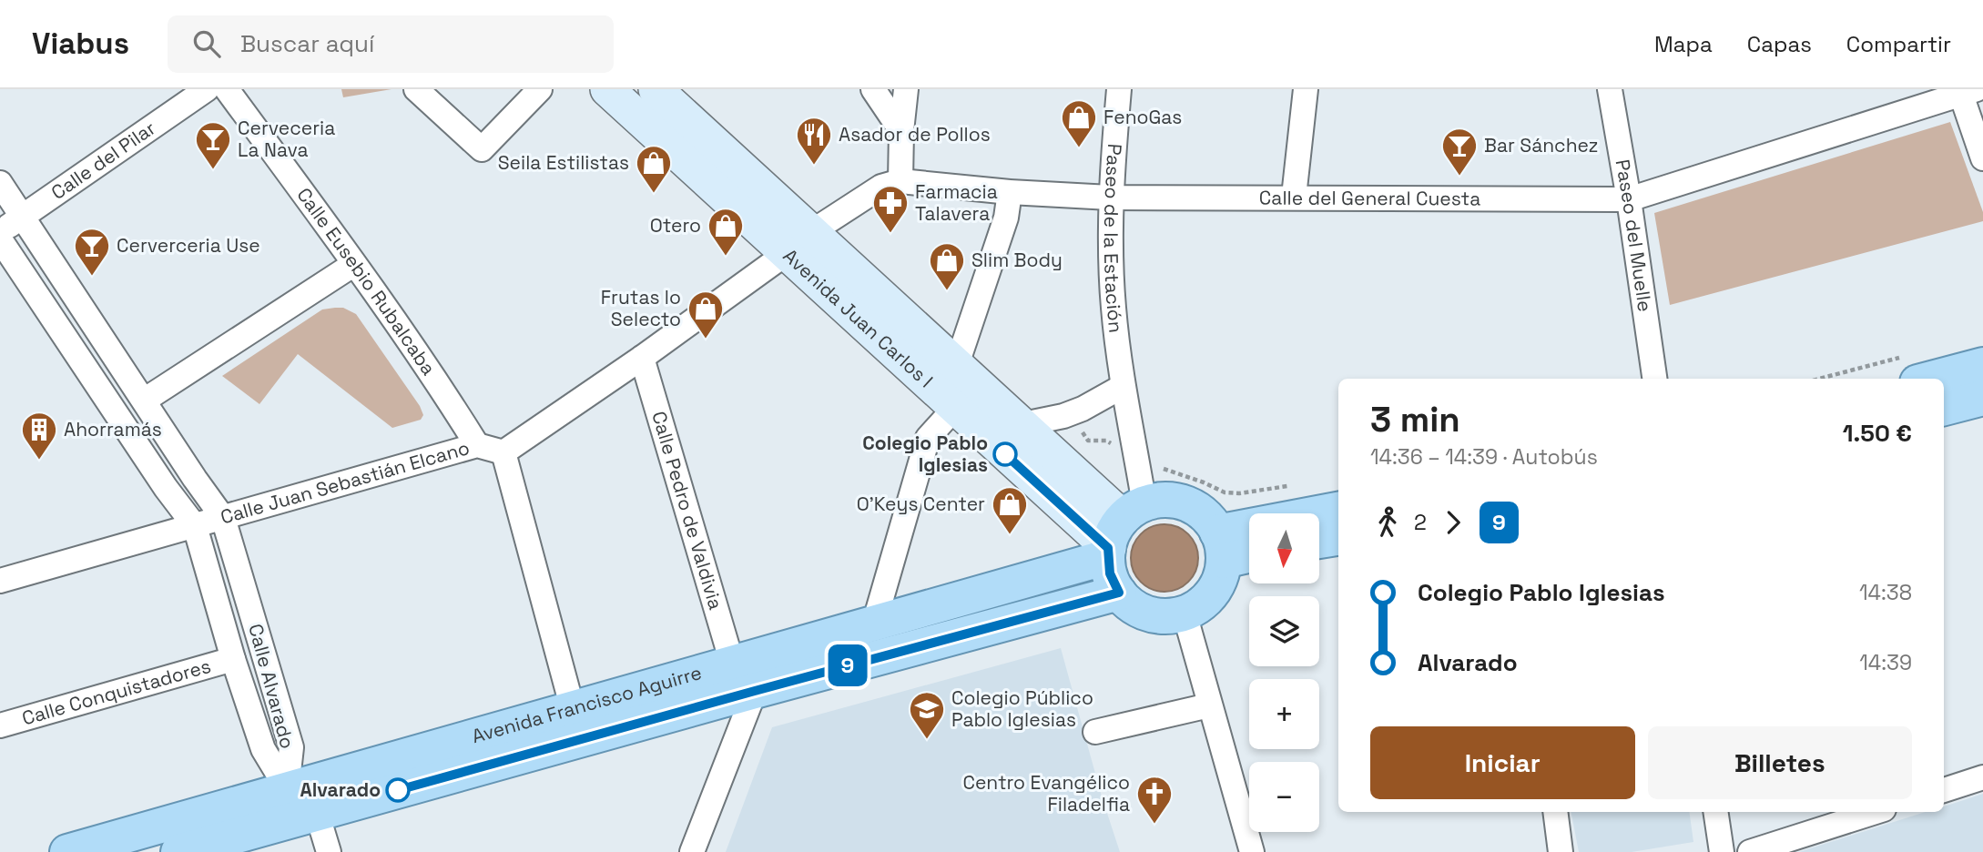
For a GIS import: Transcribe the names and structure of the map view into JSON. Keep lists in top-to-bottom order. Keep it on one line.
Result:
{"streets":{"main road":["Avenida Francisco Aguirre"],"street":["Calle del Pilar","Calle del General Cuesta","Paseo del Muelle","Paseo de la Estación","Calle Eusebio Rubalcaba","Avenida Juan Carlos I","Calle Juan Sebastián Elcano","Calle Pedro de Valdivia","Calle Alvarado","Calle Conquistadores"]},"crossings":[["Calle del Pilar","Calle Alvarado"],["Calle del General Cuesta","Paseo del Muelle"],["Calle del General Cuesta","Paseo de la Estación"],["Paseo de la Estación","Avenida Juan Carlos I"],["Paseo de la Estación","Avenida Francisco Aguirre"],["Calle Eusebio Rubalcaba","Calle Juan Sebastián Elcano"],["Avenida Juan Carlos I","Avenida Francisco Aguirre"],["Calle Juan Sebastián Elcano","Calle Alvarado"],["Calle Pedro de Valdivia","Avenida Francisco Aguirre"],["Calle Alvarado","Calle Conquistadores"],["Calle Alvarado","Avenida Francisco Aguirre"]],"places":{"shop":["FenoGas","Seila Estilistas","Otero","Slim Body","Frutas lo Selecto","O'Keys Center"],"restaurant":["Asador de Pollos"],"bar":["Cerveceria La Nava","Bar Sánchez","Cerverceria Use"],"pharmacy":["Farmacia Talavera"],"other":["Colegio Pablo Iglesias","Alvarado"],"building":["Ahorramás"],"school or university":["Colegio Público Pablo Iglesias"],"church":["Centro Evangélico Filadelfia"]},"lines":["bus line 9"],"north":"bottom","page":{"header":"Viabus","search":"Buscar aquí","nav":["Mapa","Capas","Compartir"],"on_map":"9","heading":["3 min","14:36 – 14:39 · Autobús","1.50 €"],"legs":["2","9"],"map_buttons":["+","−"],"list":[{"name":"Colegio Pablo Iglesias","value":"14:38"},{"name":"Alvarado","value":"14:39"}],"buttons":["Iniciar","Billetes"]}}
